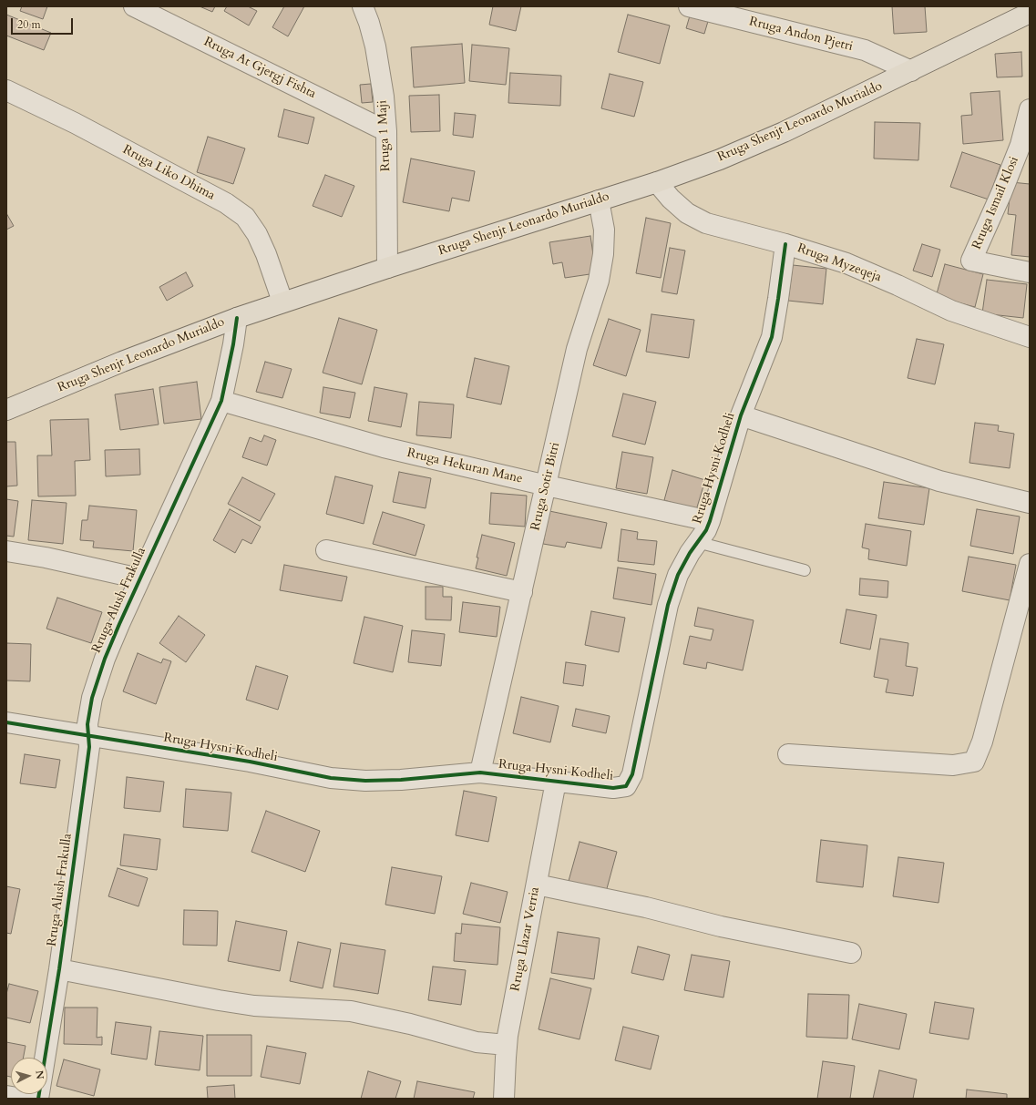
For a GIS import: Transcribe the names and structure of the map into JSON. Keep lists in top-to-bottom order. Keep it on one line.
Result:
{"streets":{"main road":["Rruga Shenjt Leonardo Murialdo"],"street":["Rruga Andon Pjetri","Rruga At Gjergj Fishta","Rruga 1 Maji","Rruga Liko Dhima","Rruga Ismail Klosi","Rruga Myzeqeja","Rruga Hekuran Mane","Rruga Hysni Kodheli","Rruga Sotir Bitri","Rruga Alush Frakulla","Rruga Llazar Verria"]},"crossings":[["Rruga Andon Pjetri","Rruga Shenjt Leonardo Murialdo"],["Rruga At Gjergj Fishta","Rruga 1 Maji"],["Rruga Shenjt Leonardo Murialdo","Rruga 1 Maji"],["Rruga Shenjt Leonardo Murialdo","Rruga Liko Dhima"],["Rruga Shenjt Leonardo Murialdo","Rruga Myzeqeja"],["Rruga Shenjt Leonardo Murialdo","Rruga Sotir Bitri"],["Rruga Shenjt Leonardo Murialdo","Rruga Alush Frakulla"],["Rruga Myzeqeja","Rruga Hysni Kodheli"],["Rruga Hekuran Mane","Rruga Hysni Kodheli"],["Rruga Hekuran Mane","Rruga Sotir Bitri"],["Rruga Hekuran Mane","Rruga Alush Frakulla"],["Rruga Hysni Kodheli","Rruga Sotir Bitri"],["Rruga Hysni Kodheli","Rruga Alush Frakulla"],["Rruga Hysni Kodheli","Rruga Llazar Verria"]],"scale_bar":"20 m","north":"right"}
